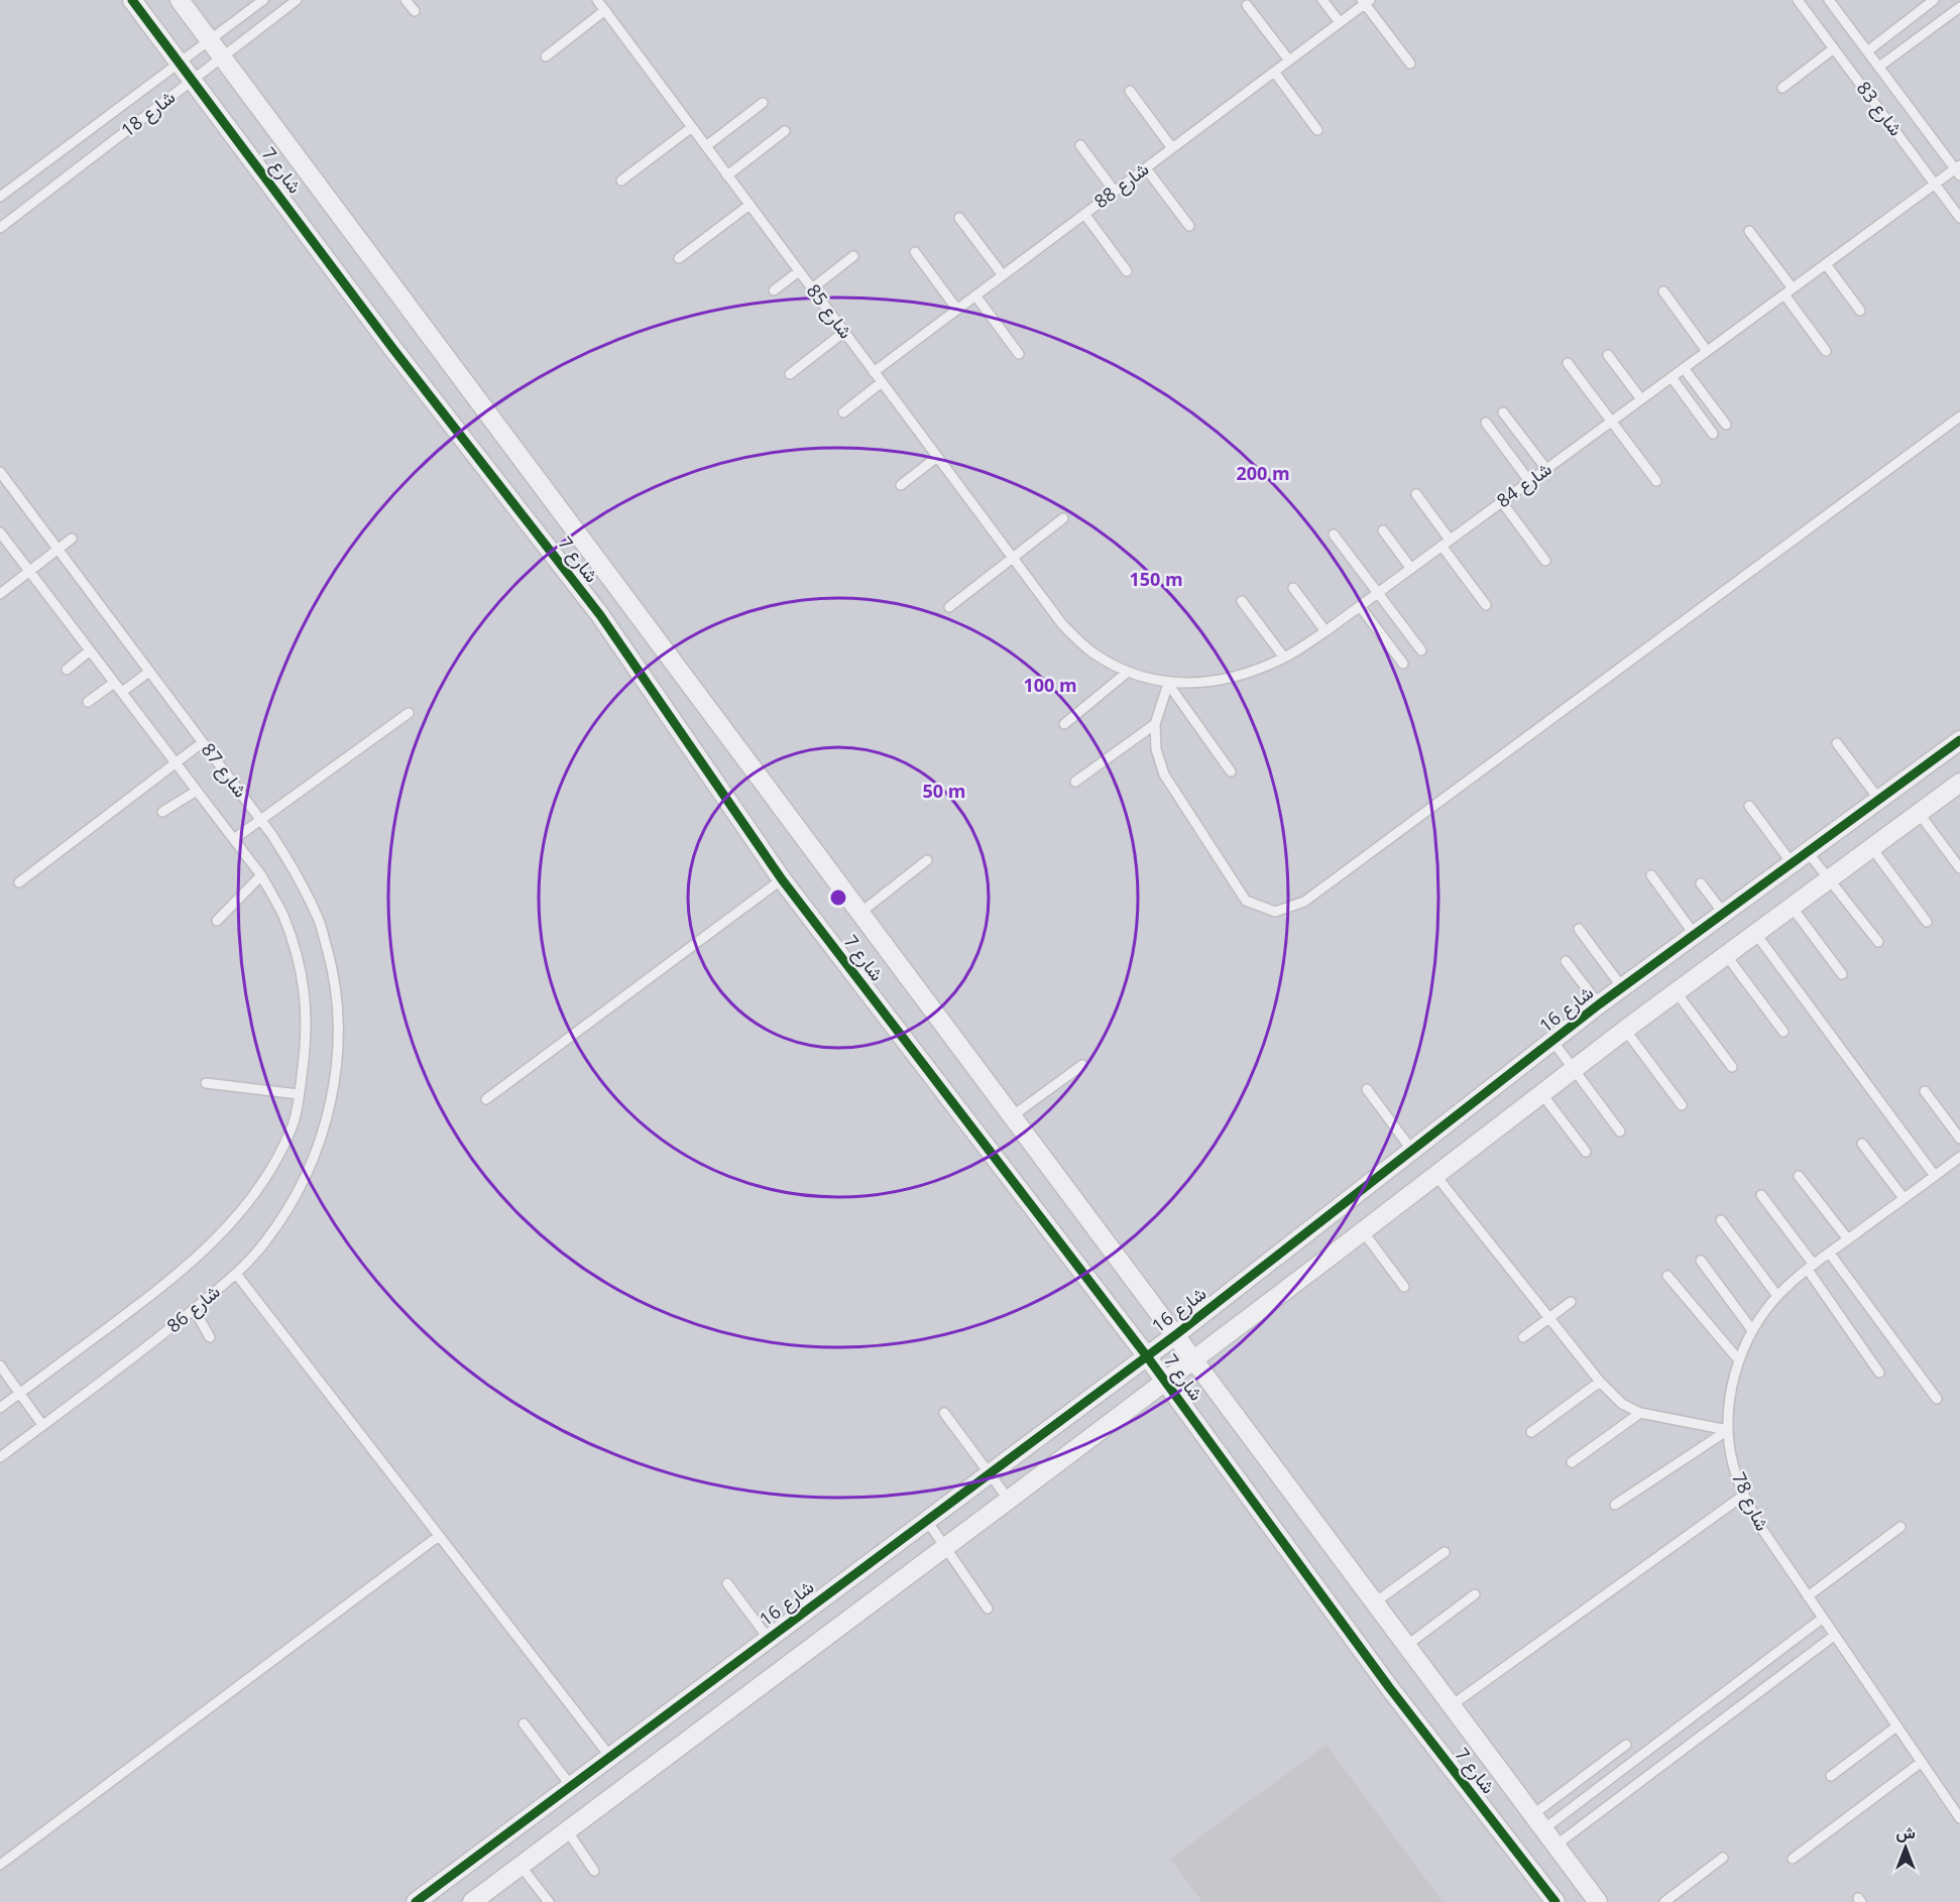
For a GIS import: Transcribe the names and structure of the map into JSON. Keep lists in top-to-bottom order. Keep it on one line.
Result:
{"streets":{"street":["شارع 7","شارع 16"],"lane":["شارع 83","شارع 18","شارع 88","شارع 85","شارع 84","شارع 87","شارع 86","شارع 78"]},"crossings":[["شارع 83","شارع 84"],["شارع 18","شارع 7"],["شارع 7","شارع 16"],["شارع 88","شارع 85"],["شارع 85","شارع 84"],["شارع 87","شارع 86"]],"north":"top","rings":["200 m","150 m","100 m","50 m"]}
